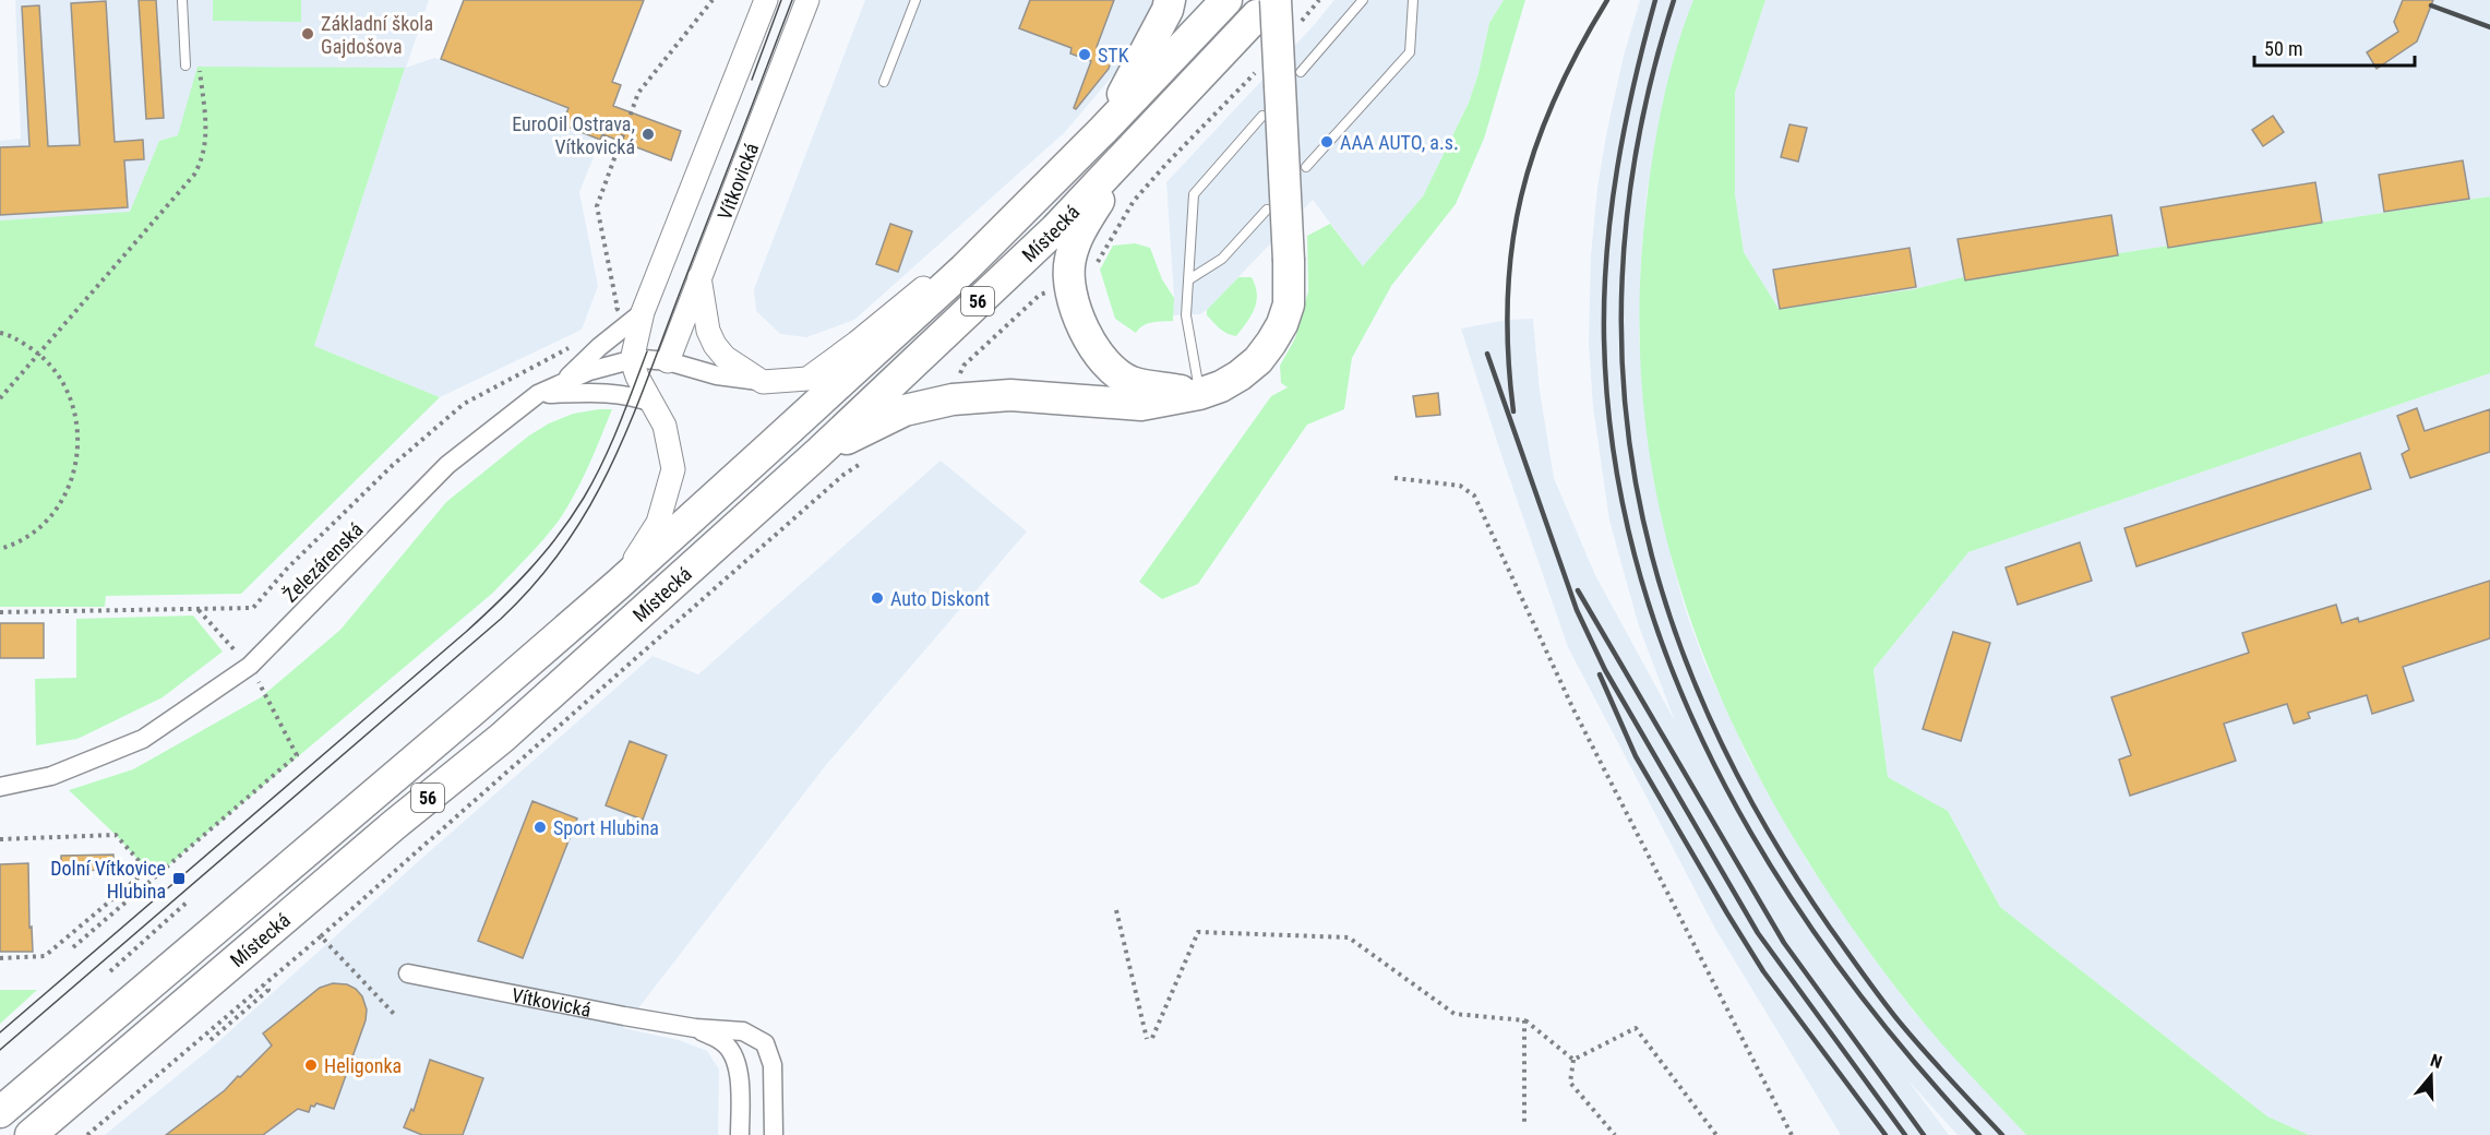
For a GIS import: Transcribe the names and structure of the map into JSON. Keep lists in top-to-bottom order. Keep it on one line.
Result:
{"streets":{"highway":["Místecká","56"],"street":["Vítkovická","Železárenská"]},"crossings":[["Vítkovická","Železárenská"]],"places":{"other":["Základní škola Gajdošova","STK","EuroOil Ostrava, Vítkovická","AAA AUTO, a.s.","Auto Diskont","Sport Hlubina","Heligonka"],"transit":["Dolní Vítkovice Hlubina"]},"scale_bar":"50 m","north":"top"}
